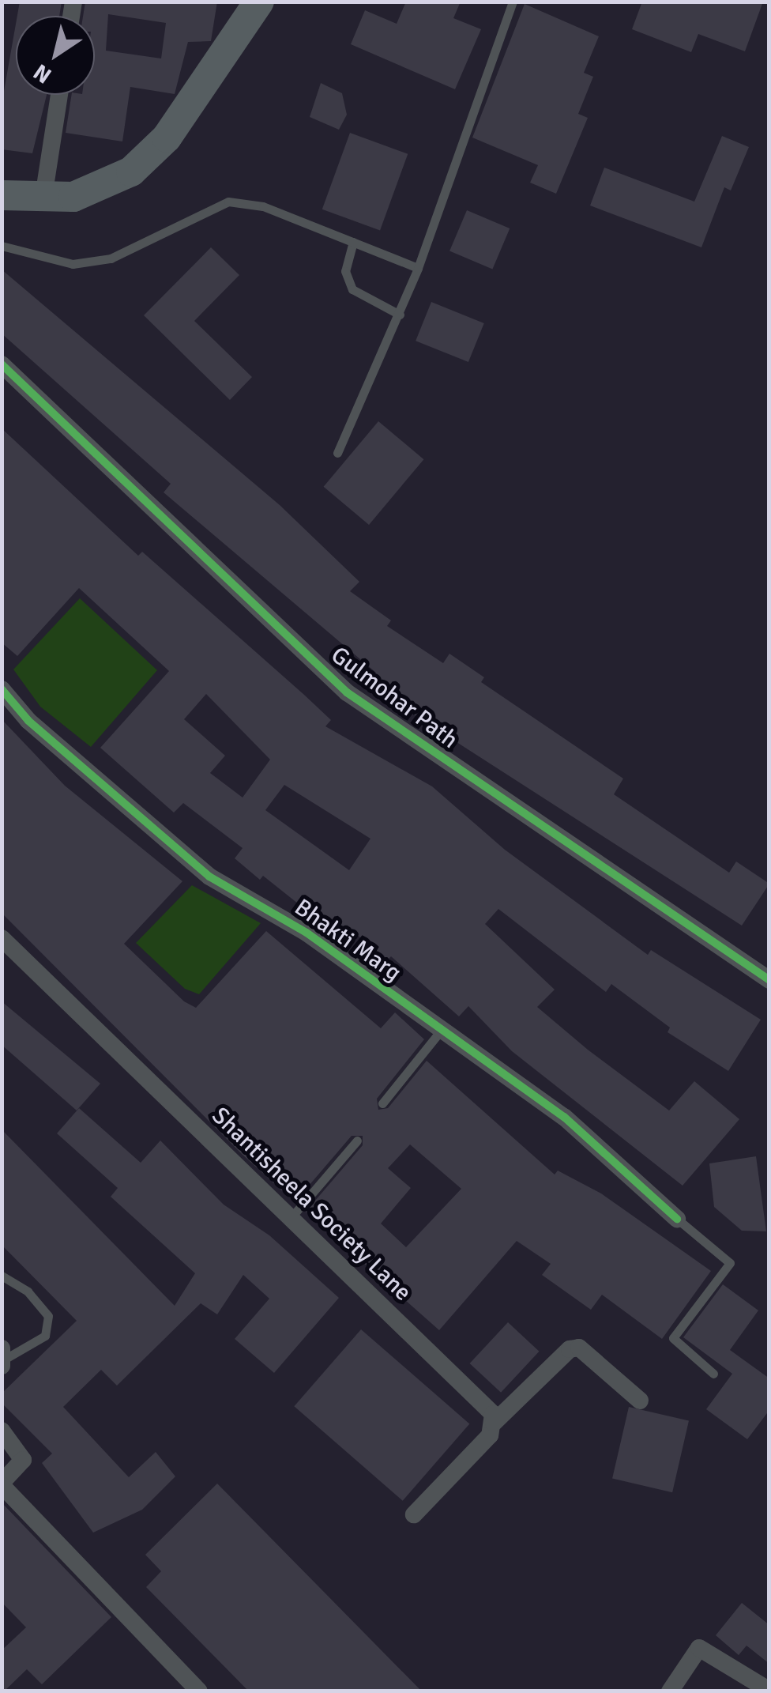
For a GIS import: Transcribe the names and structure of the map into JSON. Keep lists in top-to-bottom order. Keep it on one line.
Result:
{"streets":{"street":["Gulmohar Path","Bhakti Marg","Shantisheela Society Lane"]},"north":"bottom left"}
